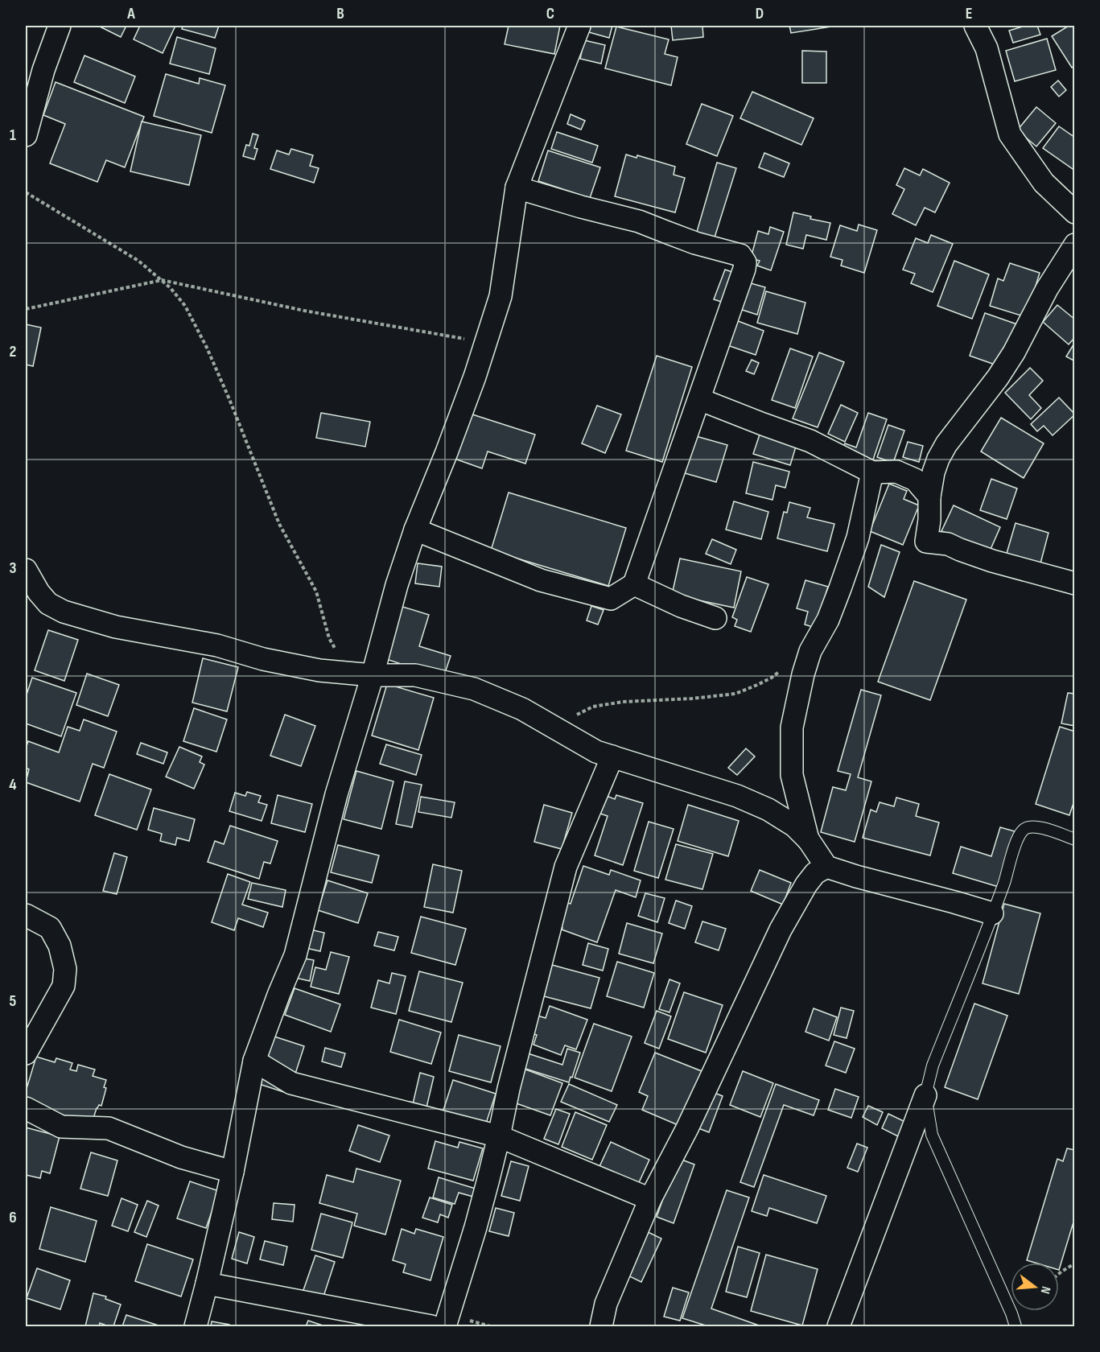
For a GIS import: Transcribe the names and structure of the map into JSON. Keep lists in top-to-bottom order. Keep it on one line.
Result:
{"north":"right","grid":{"columns":["A","B","C","D","E"],"rows":["1","2","3","4","5","6"]}}
